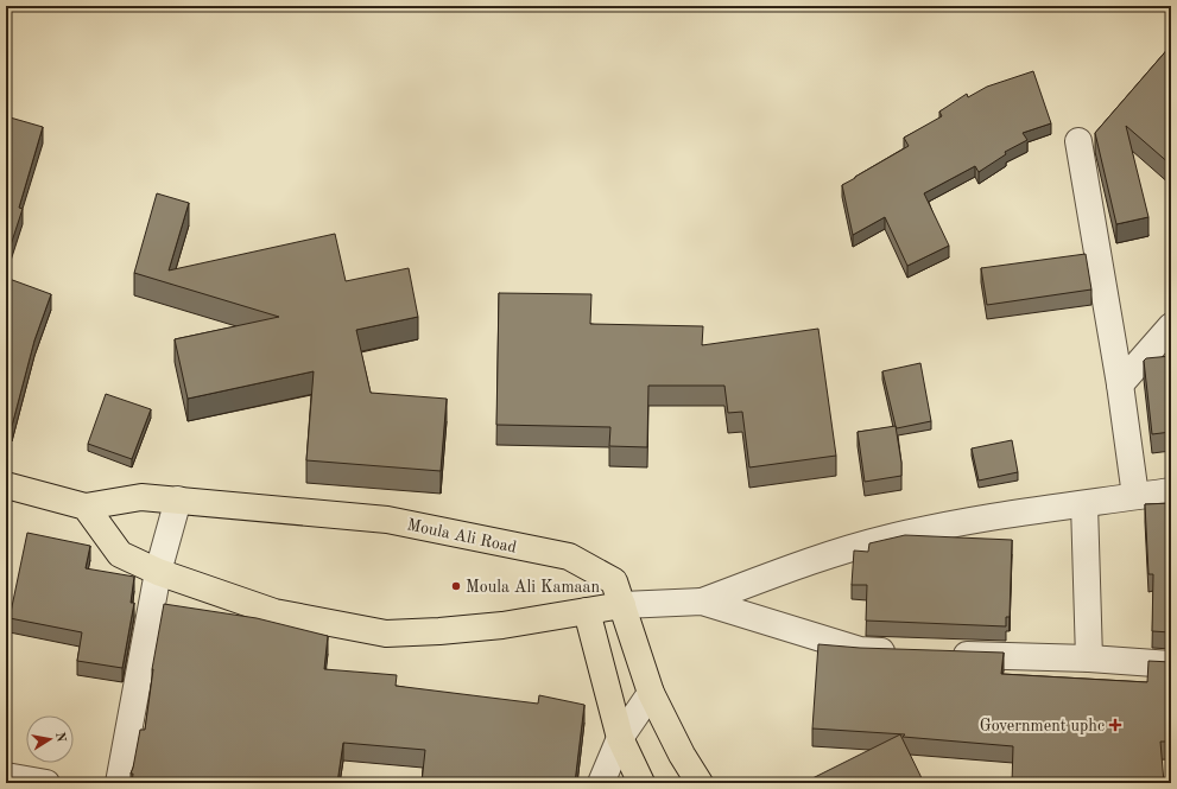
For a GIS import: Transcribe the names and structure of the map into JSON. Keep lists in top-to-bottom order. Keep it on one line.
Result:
{"streets":{"main road":["Moula Ali Road"]},"places":{"other":["Moula Ali Kamaan"],"health":["Government uphc"]},"north":"right"}
